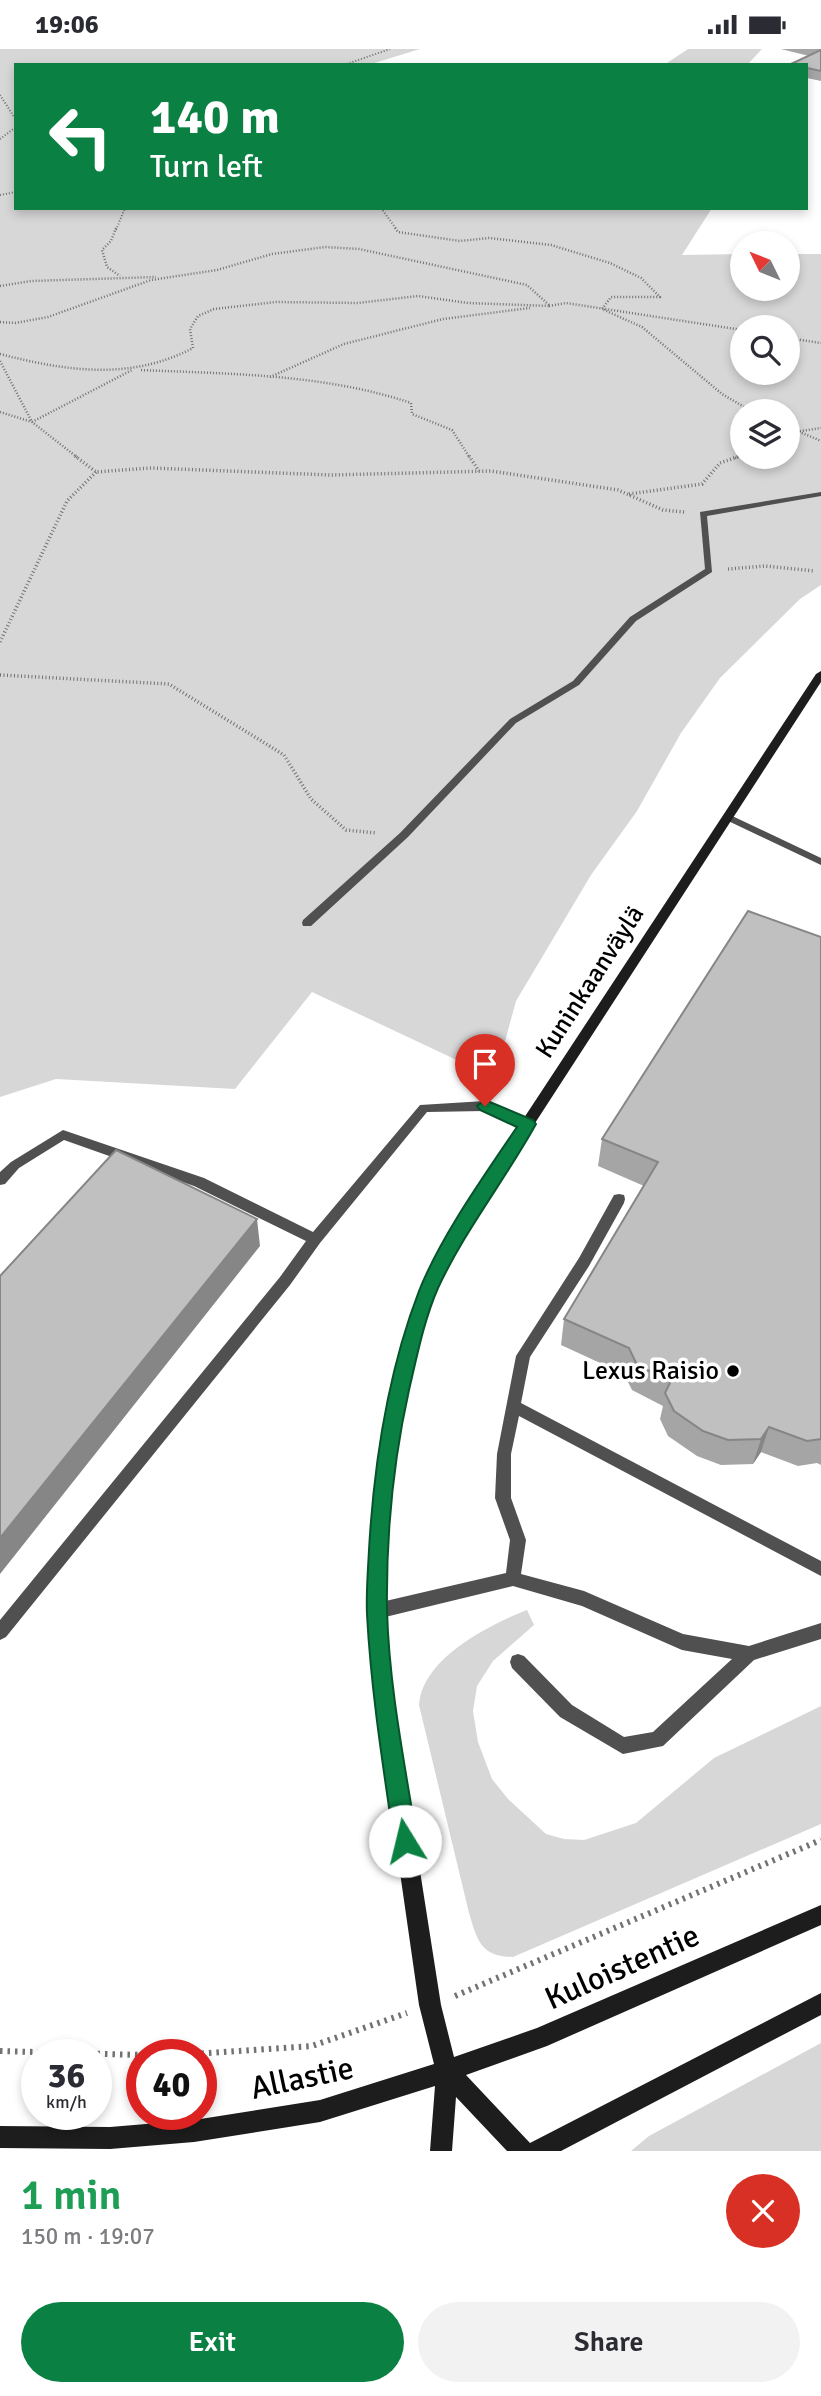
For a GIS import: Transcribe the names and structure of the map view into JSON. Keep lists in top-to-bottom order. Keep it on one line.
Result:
{"streets":{"street":["Kuninkaanväylä","Kuloistentie","Allastie"]},"crossings":[["Kuninkaanväylä","Kuloistentie"],["Kuninkaanväylä","Allastie"],["Kuloistentie","Allastie"]],"places":["Lexus Raisio"],"north":"top left","page":{"status":"19:06","turn":["140 m","Turn left"],"speed":"36 km/h","limit":"40","heading":["1 min","150 m · 19:07"],"buttons":["Exit","Share"]}}
